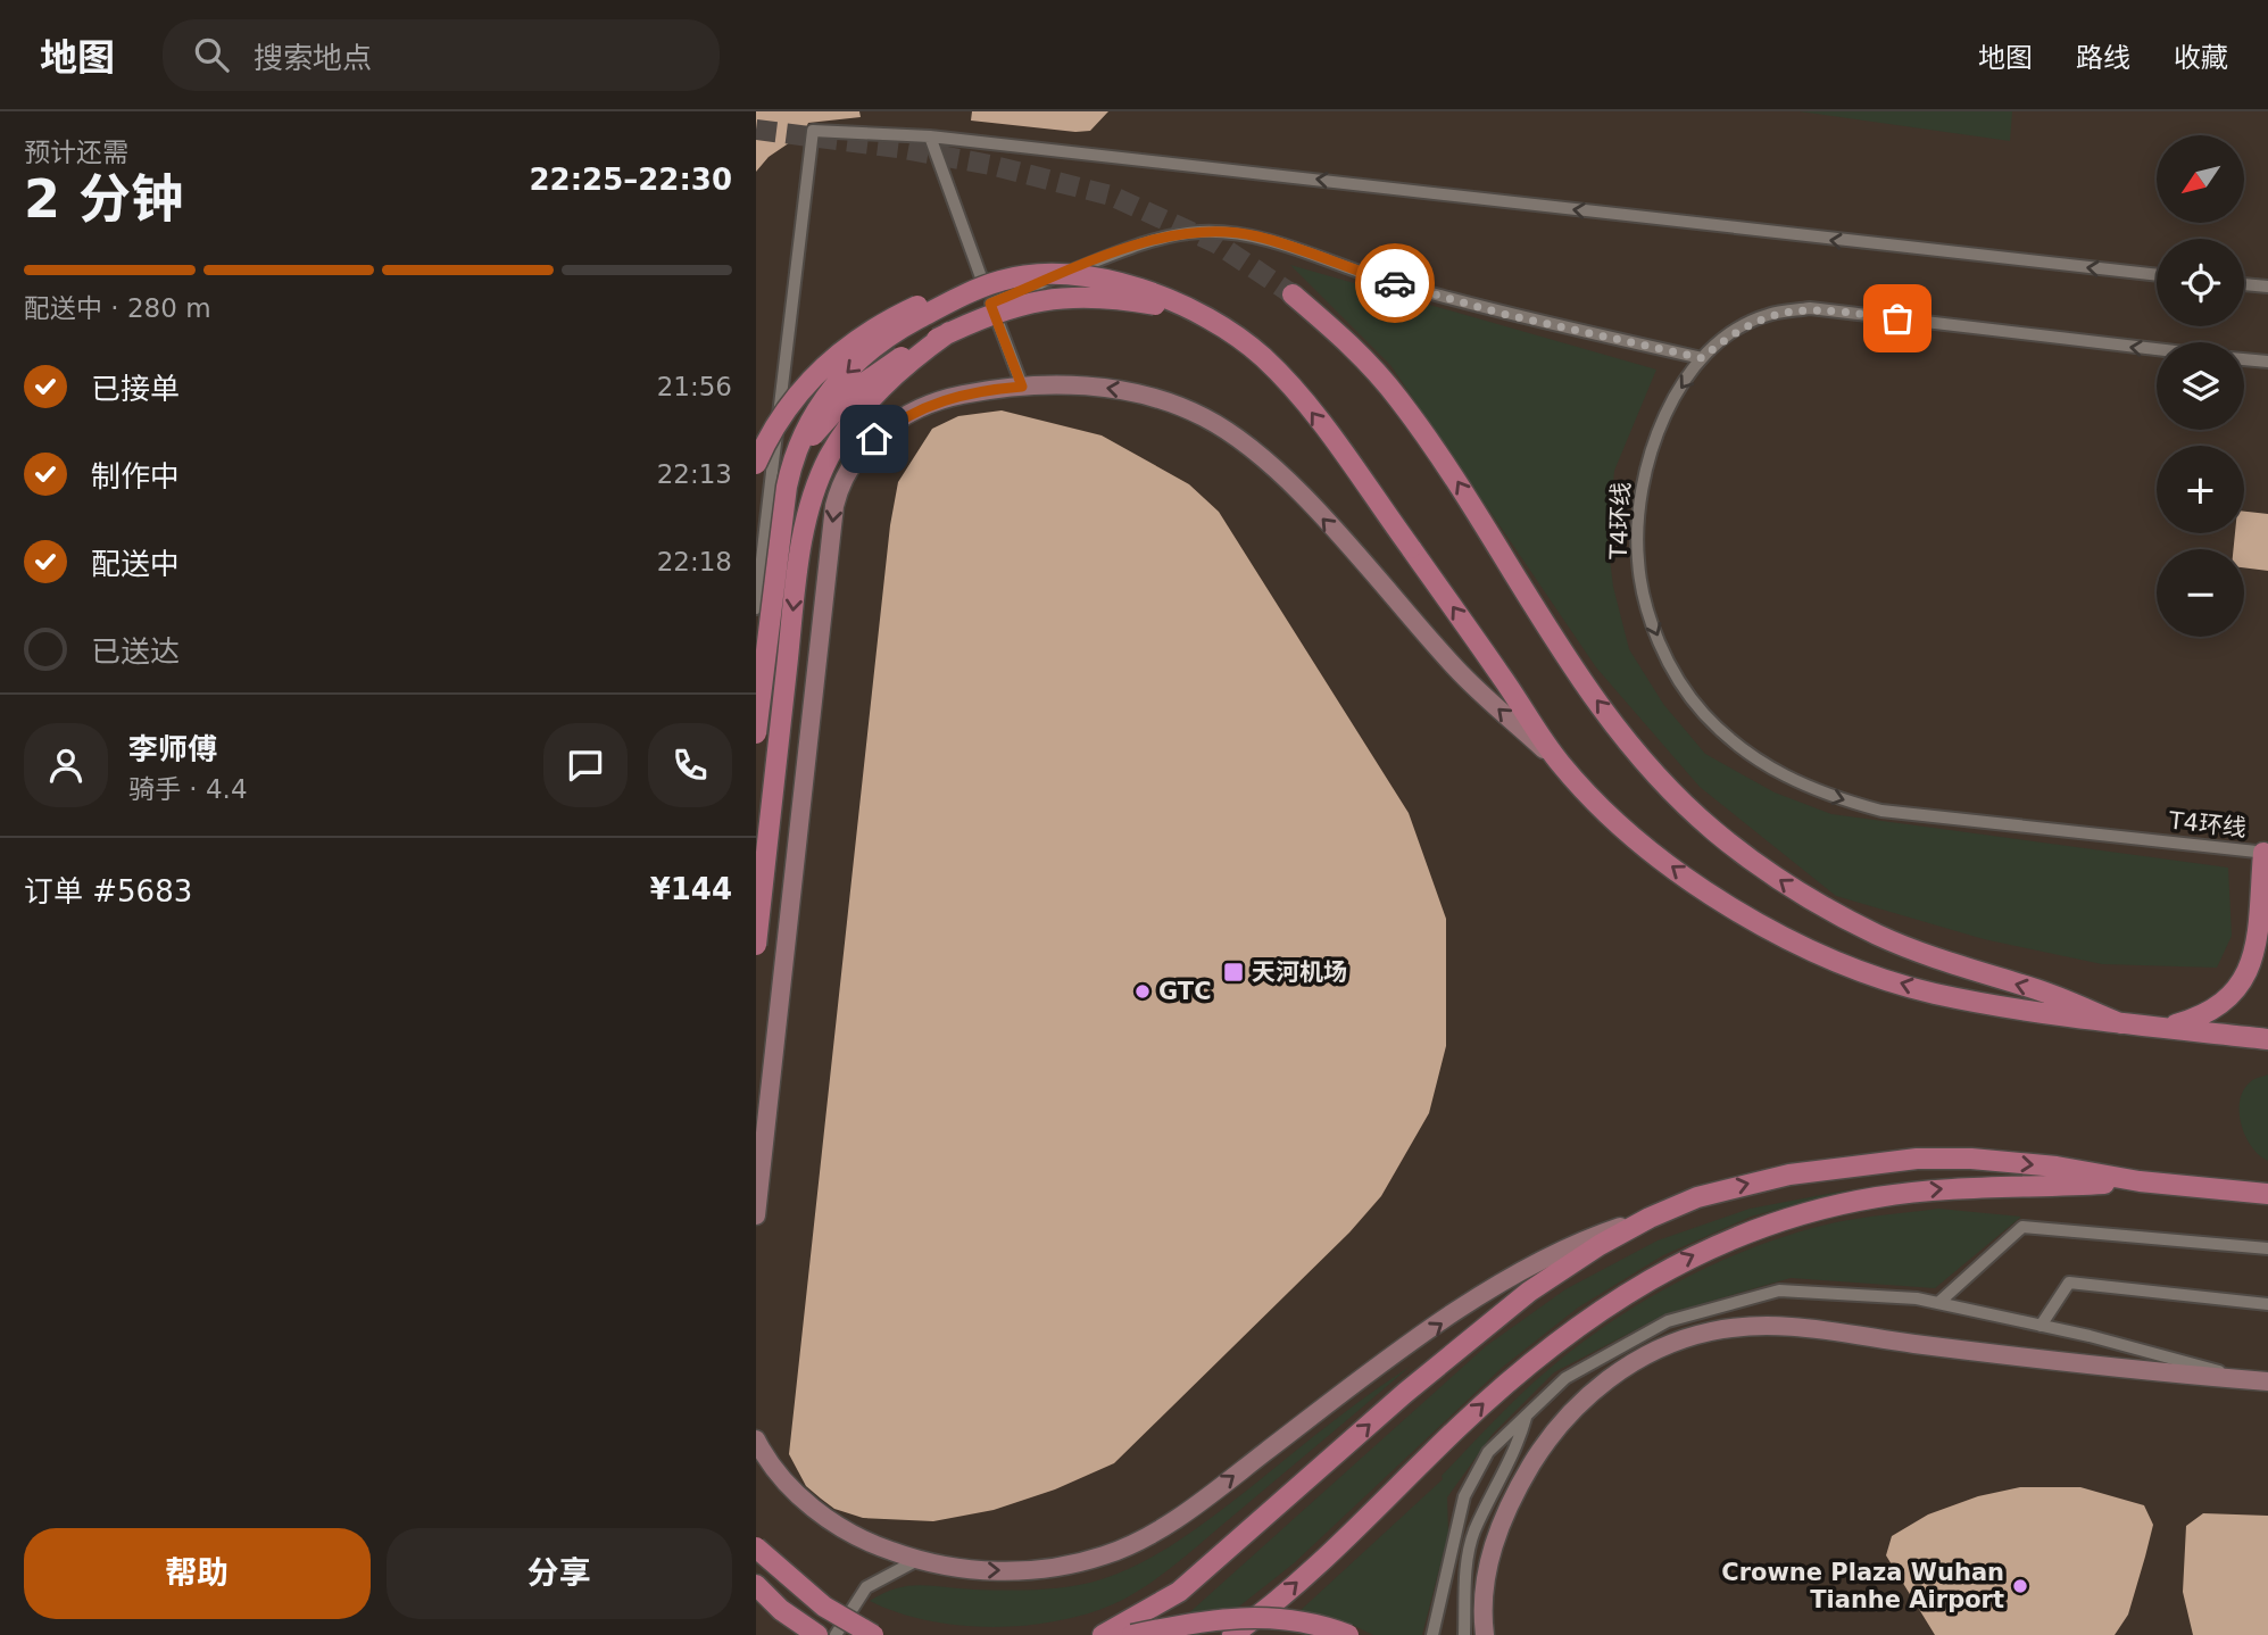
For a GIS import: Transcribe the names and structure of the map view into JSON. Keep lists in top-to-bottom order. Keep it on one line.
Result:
{"streets":{"street":["T4环线"]},"places":{"transit":["天河机场"],"other":["GTC","Crowne Plaza Wuhan Tianhe Airport"]},"north":"bottom left","page":{"header":"地图","search":"搜索地点","nav":["地图","路线","收藏"],"heading":["2 分钟","预计还需","22:25–22:30"],"panel":["李师傅","骑手 · 4.4","订单 #5683","¥144"],"map_buttons":["+","−"],"bar":"配送中 · 280 m","list":[["已接单","21:56"],["制作中","22:13"],["配送中","22:18"],"已送达"],"buttons":["帮助","分享"]}}
